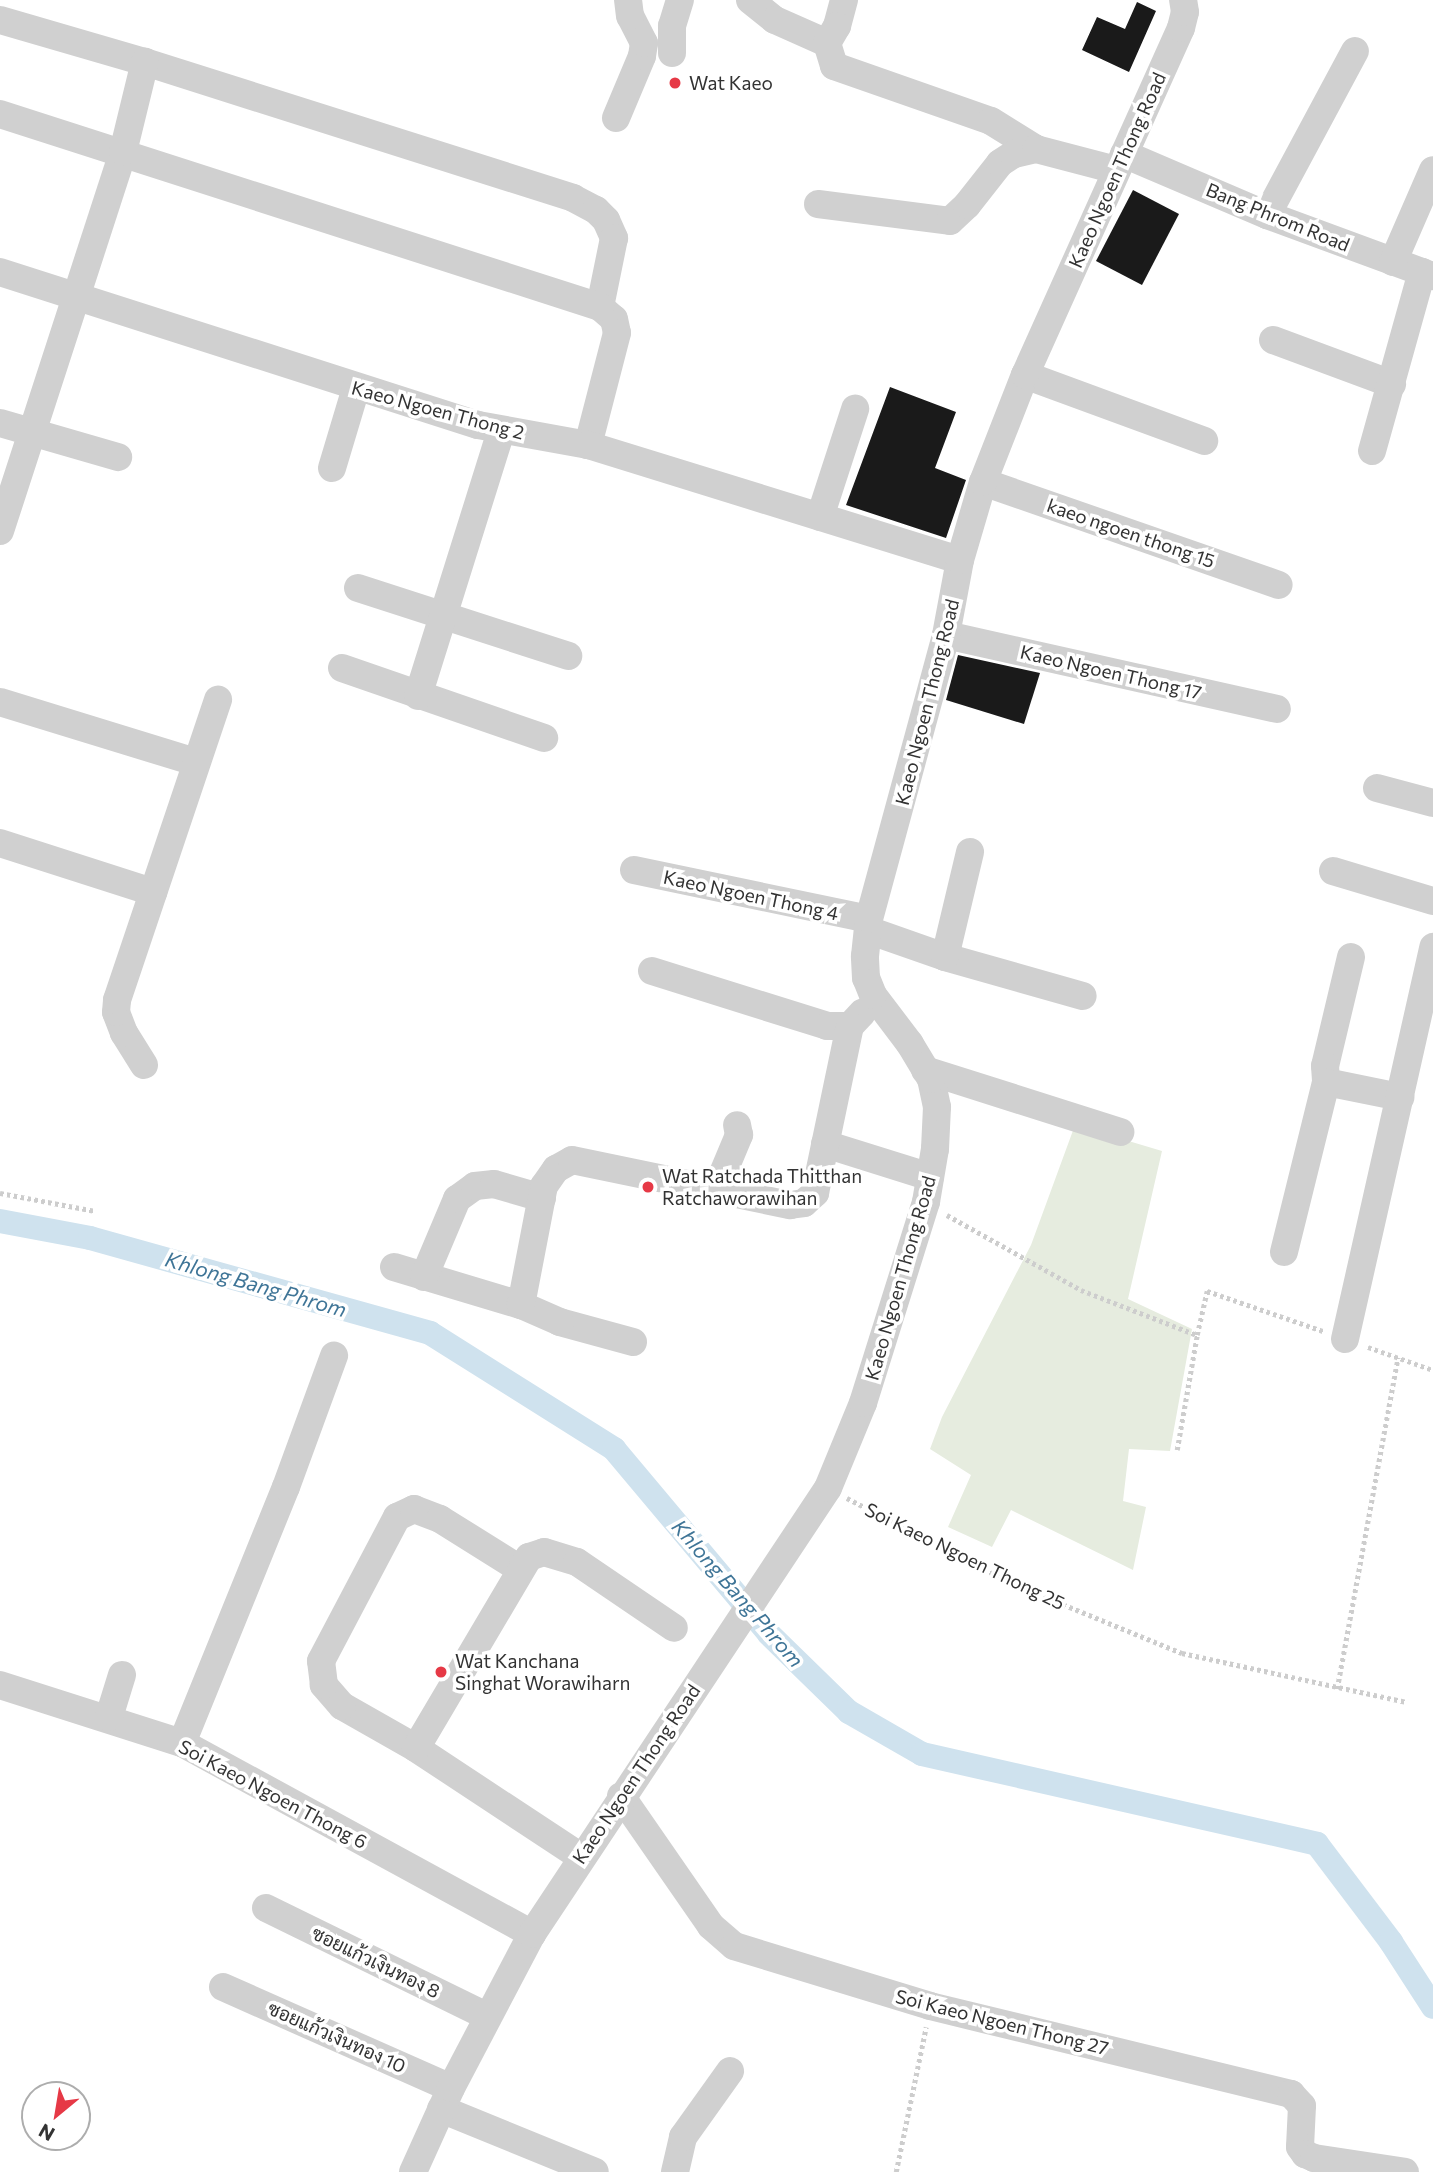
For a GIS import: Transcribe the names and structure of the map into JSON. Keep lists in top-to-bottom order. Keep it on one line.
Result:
{"streets":{"street":["Kaeo Ngoen Thong Road","Bang Phrom Road","Kaeo Ngoen Thong 2","kaeo ngoen thong 15","Kaeo Ngoen Thong 17","Kaeo Ngoen Thong 4","Soi Kaeo Ngoen Thong 6","ซอยแก้วเงินทอง 8","Soi Kaeo Ngoen Thong 27","ซอยแก้วเงินทอง 10"],"path":["Soi Kaeo Ngoen Thong 25"]},"crossings":[["Kaeo Ngoen Thong Road","Bang Phrom Road"],["Kaeo Ngoen Thong Road","Kaeo Ngoen Thong 2"],["Kaeo Ngoen Thong Road","kaeo ngoen thong 15"],["Kaeo Ngoen Thong Road","Kaeo Ngoen Thong 17"],["Kaeo Ngoen Thong Road","Kaeo Ngoen Thong 4"],["Kaeo Ngoen Thong Road","Soi Kaeo Ngoen Thong 25"],["Kaeo Ngoen Thong Road","Soi Kaeo Ngoen Thong 6"],["Kaeo Ngoen Thong Road","ซอยแก้วเงินทอง 8"],["Kaeo Ngoen Thong Road","Soi Kaeo Ngoen Thong 27"],["Kaeo Ngoen Thong Road","ซอยแก้วเงินทอง 10"]],"water":["Khlong Bang Phrom"],"places":["Wat Kaeo","Wat Ratchada Thitthan Ratchaworawihan","Wat Kanchana Singhat Worawiharn"],"north":"bottom left"}
